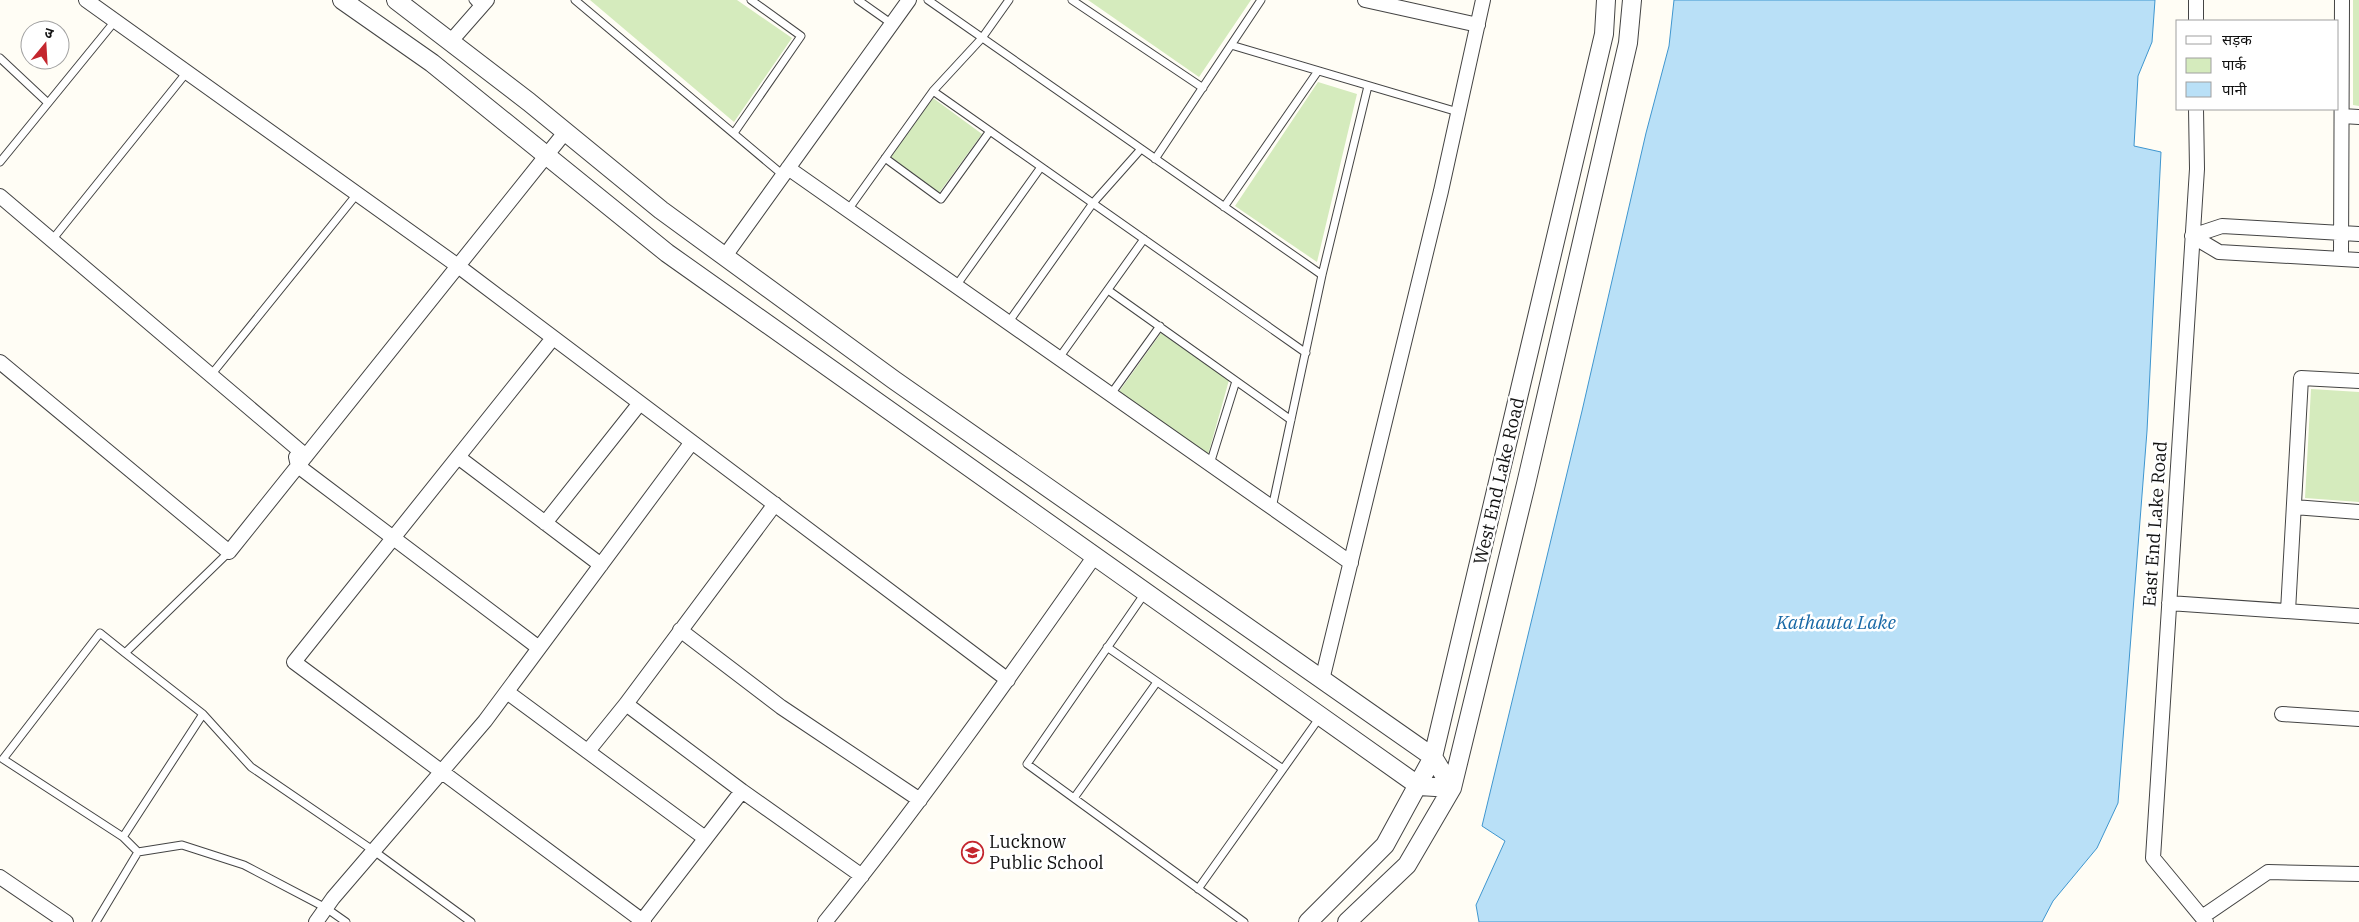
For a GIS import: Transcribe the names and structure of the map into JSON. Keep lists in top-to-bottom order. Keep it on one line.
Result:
{"streets":{"street":["West End Lake Road","East End Lake Road"]},"water":["Kathauta Lake"],"places":{"school or university":["Lucknow Public School"]},"legend":["सड़क","पार्क","पानी"],"north":"top"}
